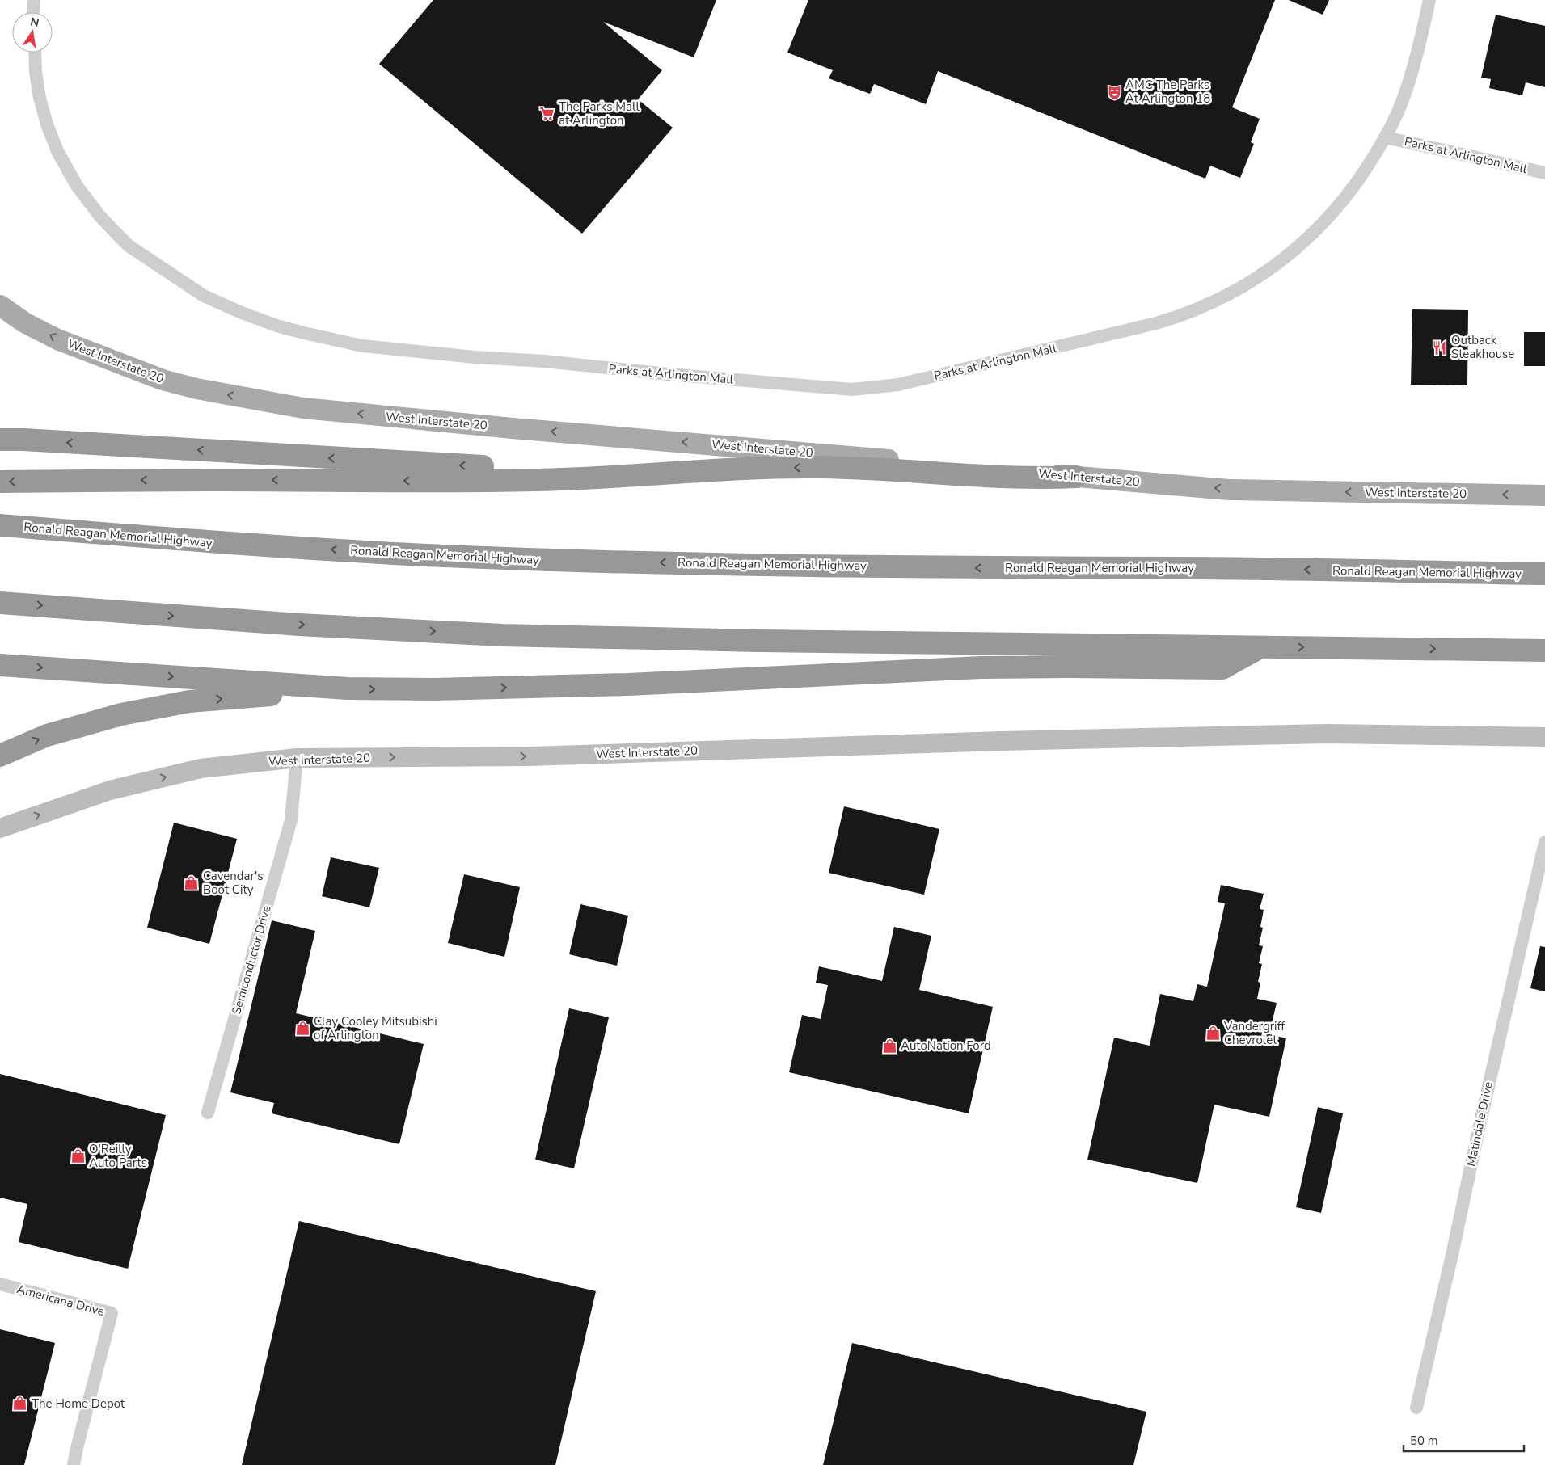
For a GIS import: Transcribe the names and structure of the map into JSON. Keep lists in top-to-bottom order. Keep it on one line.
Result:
{"streets":{"highway":["Ronald Reagan Memorial Highway"],"main road":["West Interstate 20"],"street":["Parks at Arlington Mall","Semiconductor Drive","Matindale Drive","Americana Drive"]},"crossings":[["West Interstate 20","Semiconductor Drive"]],"places":{"theatre":["AMC The Parks At Arlington 18"],"supermarket":["The Parks Mall at Arlington"],"restaurant":["Outback Steakhouse"],"shop":["Cavendar's Boot City","Clay Cooley Mitsubishi of Arlington","Vandergriff Chevrolet","AutoNation Ford","O'Reilly Auto Parts","The Home Depot"]},"scale_bar":"50 m","north":"top"}
